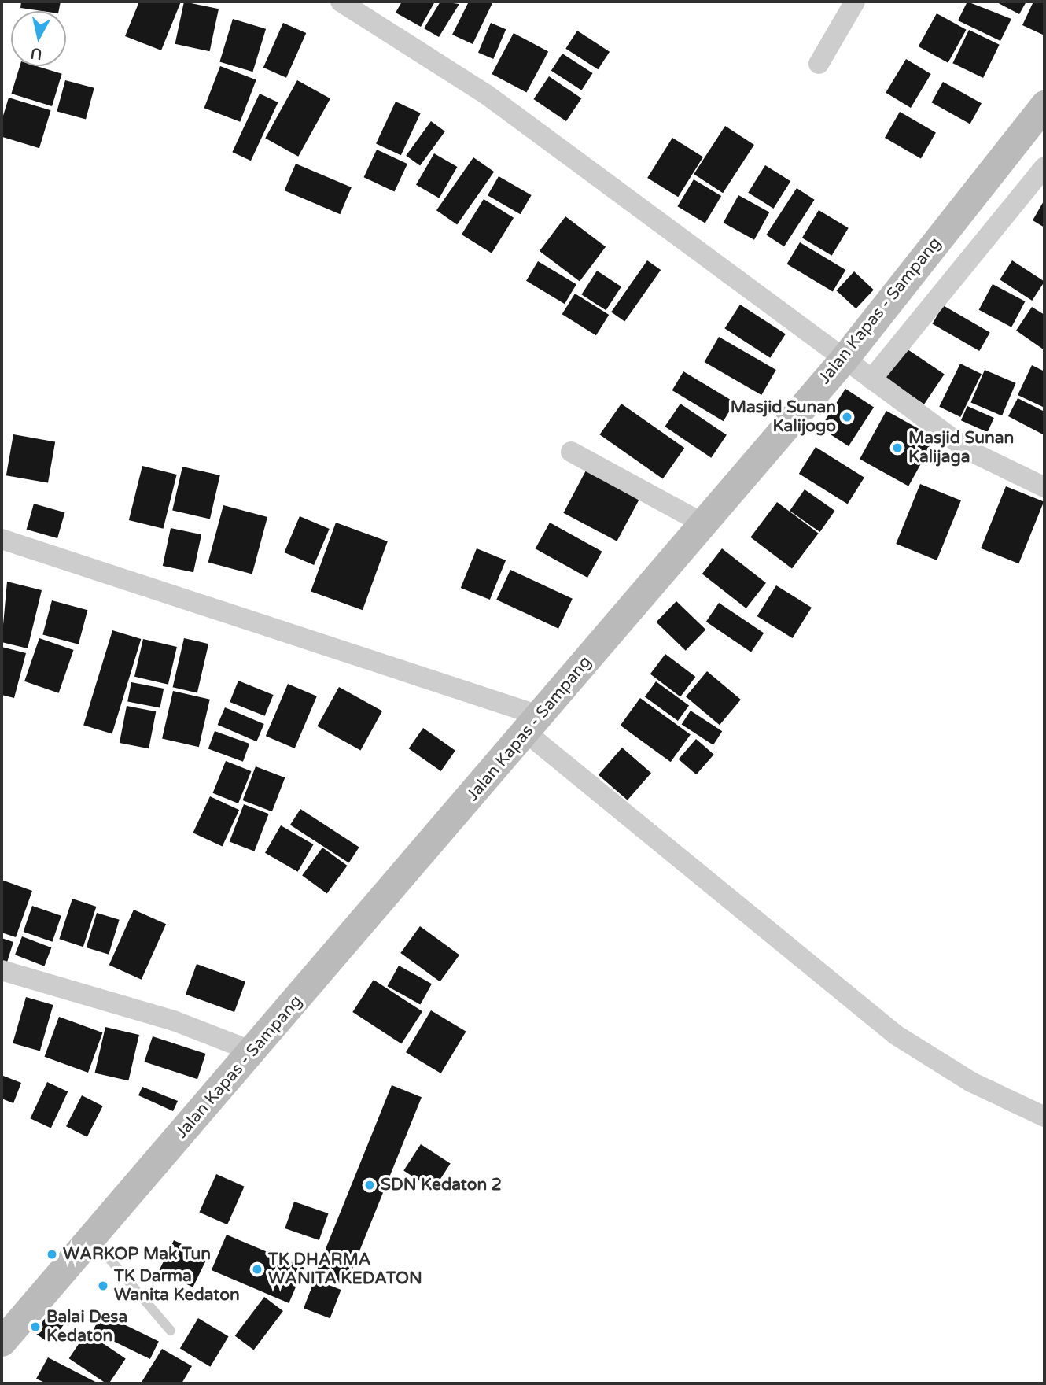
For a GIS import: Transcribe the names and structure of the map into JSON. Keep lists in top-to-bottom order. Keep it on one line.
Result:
{"streets":{"street":["Jalan Kapas - Sampang"]},"places":["Masjid Sunan Kalijogo","Masjid Sunan Kalijaga","SDN Kedaton 2","WARKOP Mak Tun","TK DHARMA WANITA KEDATON","TK Darma Wanita Kedaton","Balai Desa Kedaton"],"north":"bottom"}
